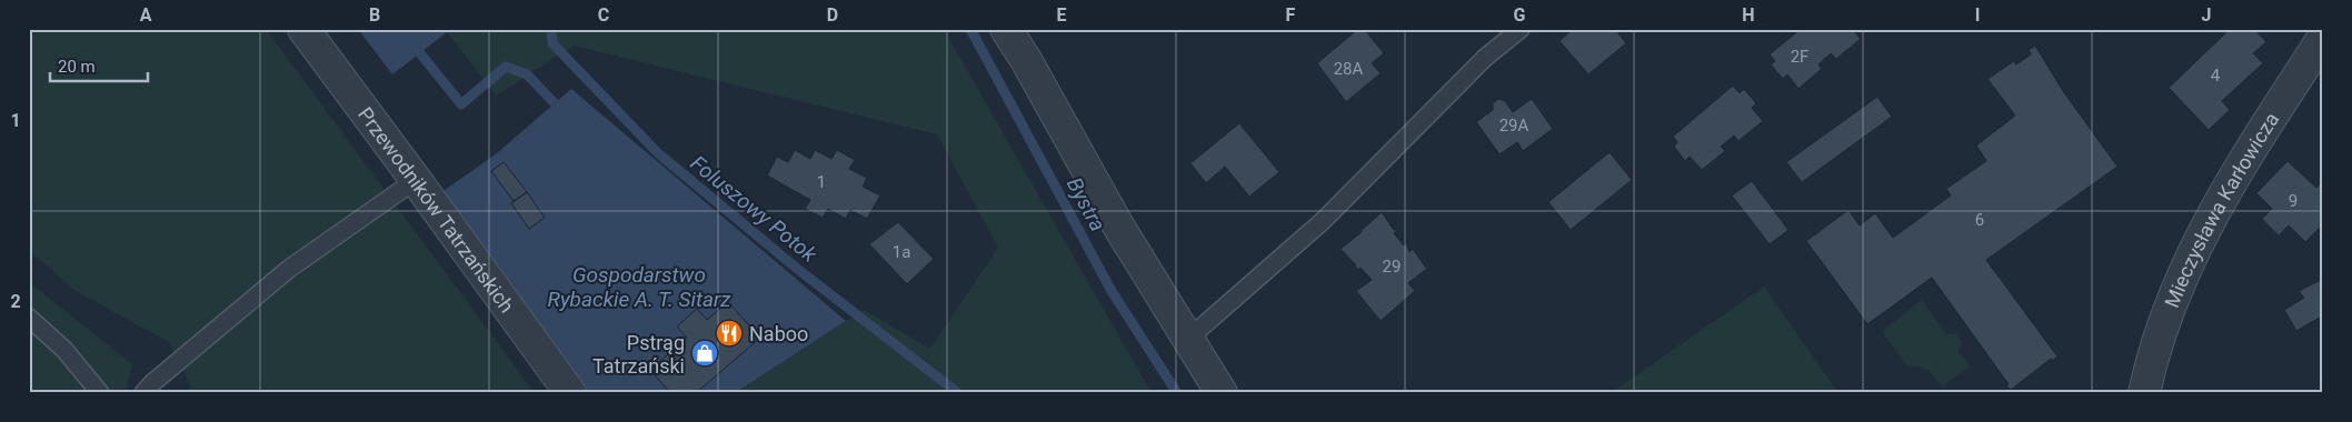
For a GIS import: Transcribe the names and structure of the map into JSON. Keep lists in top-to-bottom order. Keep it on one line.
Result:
{"streets":{"street":["Mieczysława Karłowicza","Przewodników Tatrzańskich"]},"water":["Bystra","Foluszowy Potok","Gospodarstwo Rybackie A. T. Sitarz"],"places":{"restaurant":["Naboo"],"shop":["Pstrąg Tatrzański"]},"house_numbers":["2F","28A","4","29A","1","9","6","1a","29"],"scale_bar":"20 m","grid":{"columns":["A","B","C","D","E","F","G","H","I","J"],"rows":["1","2"]}}
